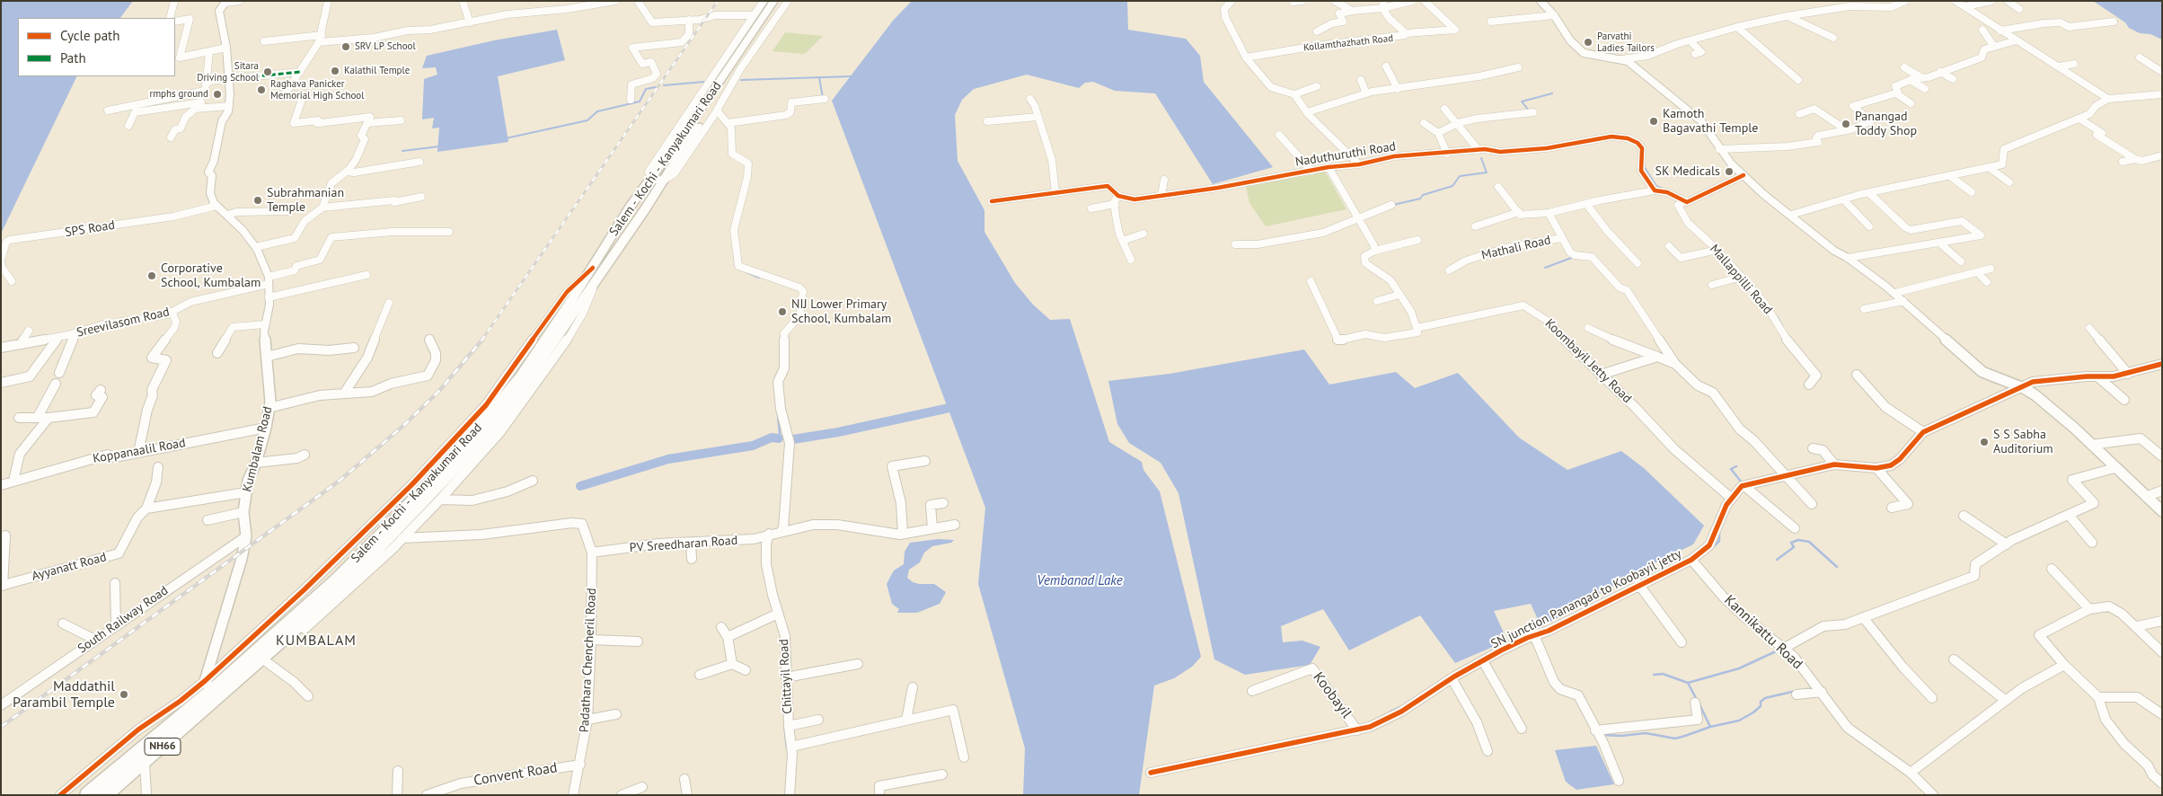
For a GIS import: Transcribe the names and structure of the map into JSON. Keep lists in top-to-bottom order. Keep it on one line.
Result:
{"streets":{"highway":["Salem - Kochi - Kanyakumari Road","NH66"],"main road":["Kumbalam Road"],"street":["Kollamthazhath Road","Naduthuruthi Road","SPS Road","Mathali Road","Mallappilli Road","Sreevilasom Road","Koombayil Jetty Road","Koppanaalil Road","PV Sreedharan Road","Ayyanatt Road","SN junction Panangad to Koobayil jetty","South Railway Road","Kannikattu Road","Padathara Chencheril Road","Chittayil Road","Koobayil","Convent Road"]},"crossings":[["Salem - Kochi - Kanyakumari Road","Kumbalam Road"],["SPS Road","Kumbalam Road"],["Sreevilasom Road","Kumbalam Road"],["Koombayil Jetty Road","SN junction Panangad to Koobayil jetty"],["Kumbalam Road","Koppanaalil Road"],["Kumbalam Road","South Railway Road"],["PV Sreedharan Road","Padathara Chencheril Road"],["PV Sreedharan Road","Chittayil Road"],["SN junction Panangad to Koobayil jetty","Kannikattu Road"],["SN junction Panangad to Koobayil jetty","Koobayil"],["Padathara Chencheril Road","Convent Road"]],"districts":["KUMBALAM"],"water":["Vembanad Lake"],"places":["Parvathi Ladies Tailors","SRV LP School","Kalathil Temple","Sitara Driving School","Raghava Panicker Memorial High School","rmphs ground","Kamoth Bagavathi Temple","Panangad Toddy Shop","SK Medicals","Subrahmanian Temple","Corporative School, Kumbalam","NIJ Lower Primary School, Kumbalam","S S Sabha Auditorium","Maddathil Parambil Temple"],"legend":["Cycle path","Path"]}
